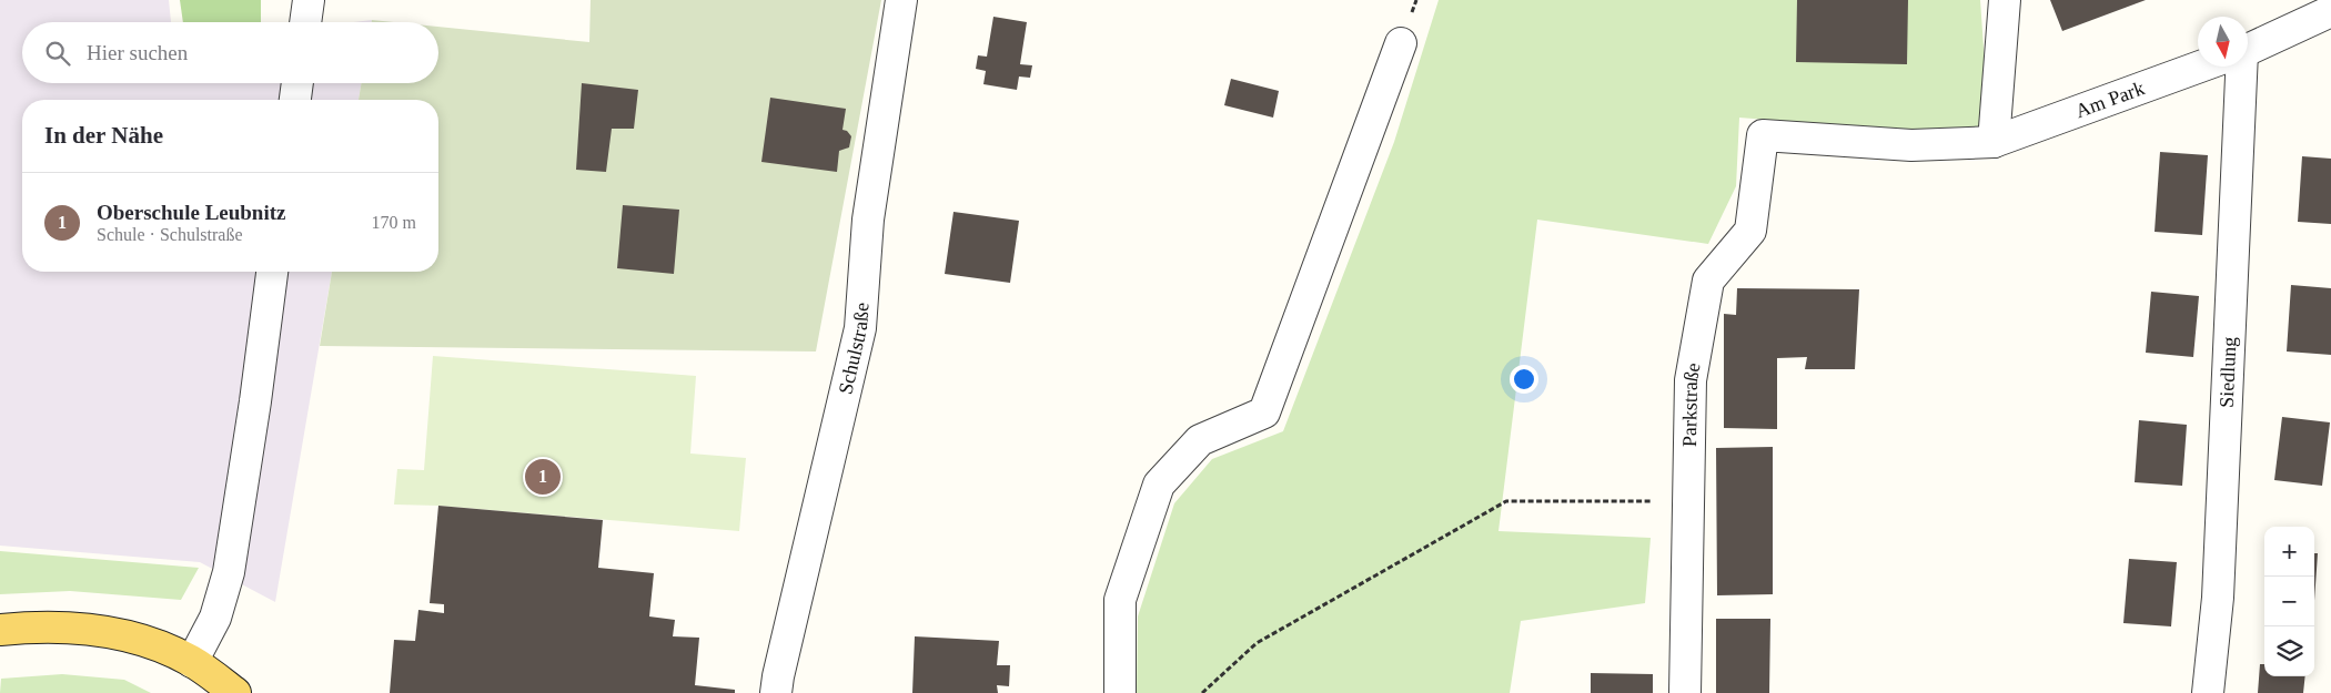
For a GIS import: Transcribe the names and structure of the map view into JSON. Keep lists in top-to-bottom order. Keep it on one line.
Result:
{"streets":{"street":["Am Park","Schulstraße","Siedlung","Parkstraße"]},"crossings":[["Am Park","Parkstraße"]],"north":"bottom","page":{"search":"Hier suchen","heading":"In der Nähe","list":[{"mark":"1","name":"Oberschule Leubnitz","note":"Schule · Schulstraße","value":"170 m"}],"pins":"1","map_buttons":["+","−"]}}
